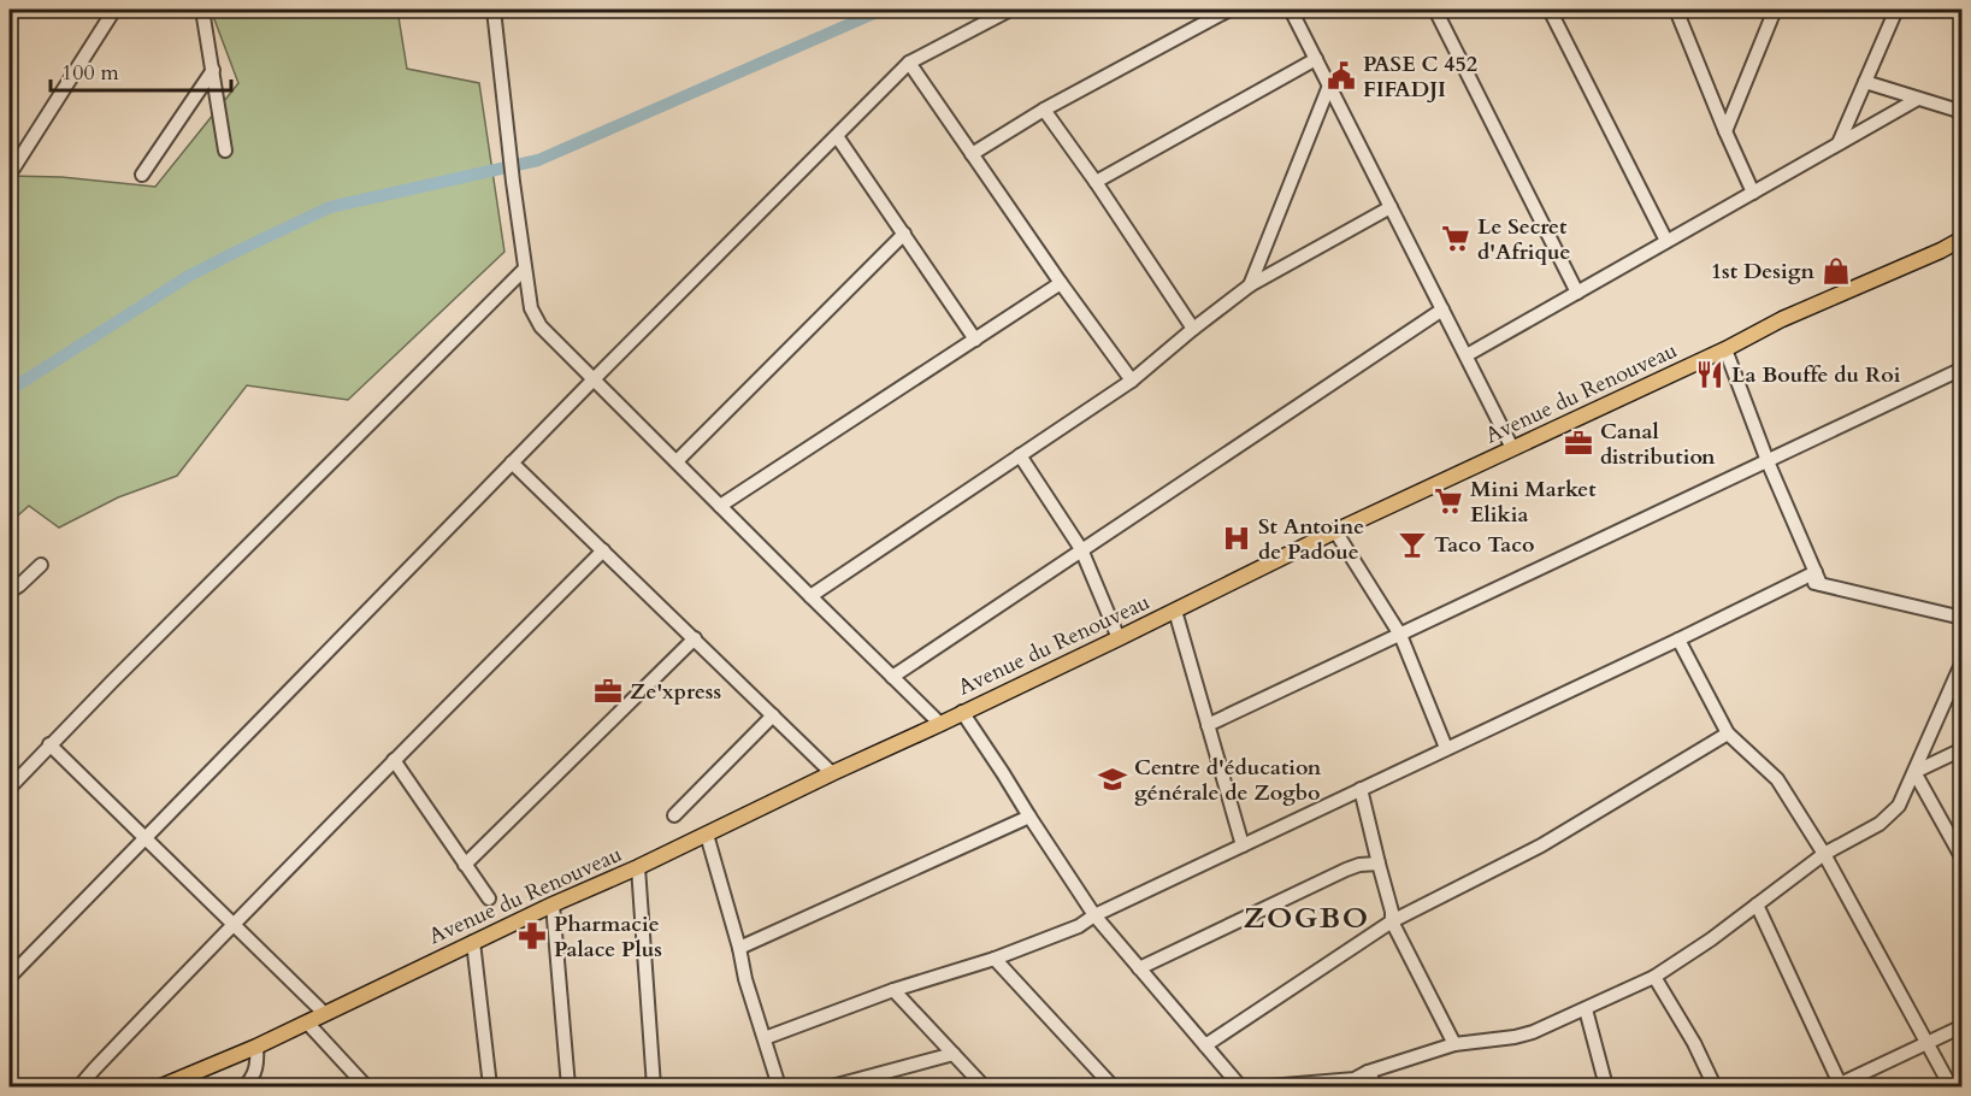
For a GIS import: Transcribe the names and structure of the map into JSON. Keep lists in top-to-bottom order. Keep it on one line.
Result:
{"streets":{"main road":["Avenue du Renouveau"]},"districts":["ZOGBO"],"places":{"public building":["PASE C 452 FIFADJI"],"supermarket":["Le Secret d'Afrique","Mini Market Elikia"],"shop":["1st Design"],"restaurant":["La Bouffe du Roi"],"office":["Canal distribution","Ze'xpress"],"hospital":["St Antoine de Padoue"],"bar":["Taco Taco"],"school or university":["Centre d'éducation générale de Zogbo"],"pharmacy":["Pharmacie Palace Plus"]},"scale_bar":"100 m"}
